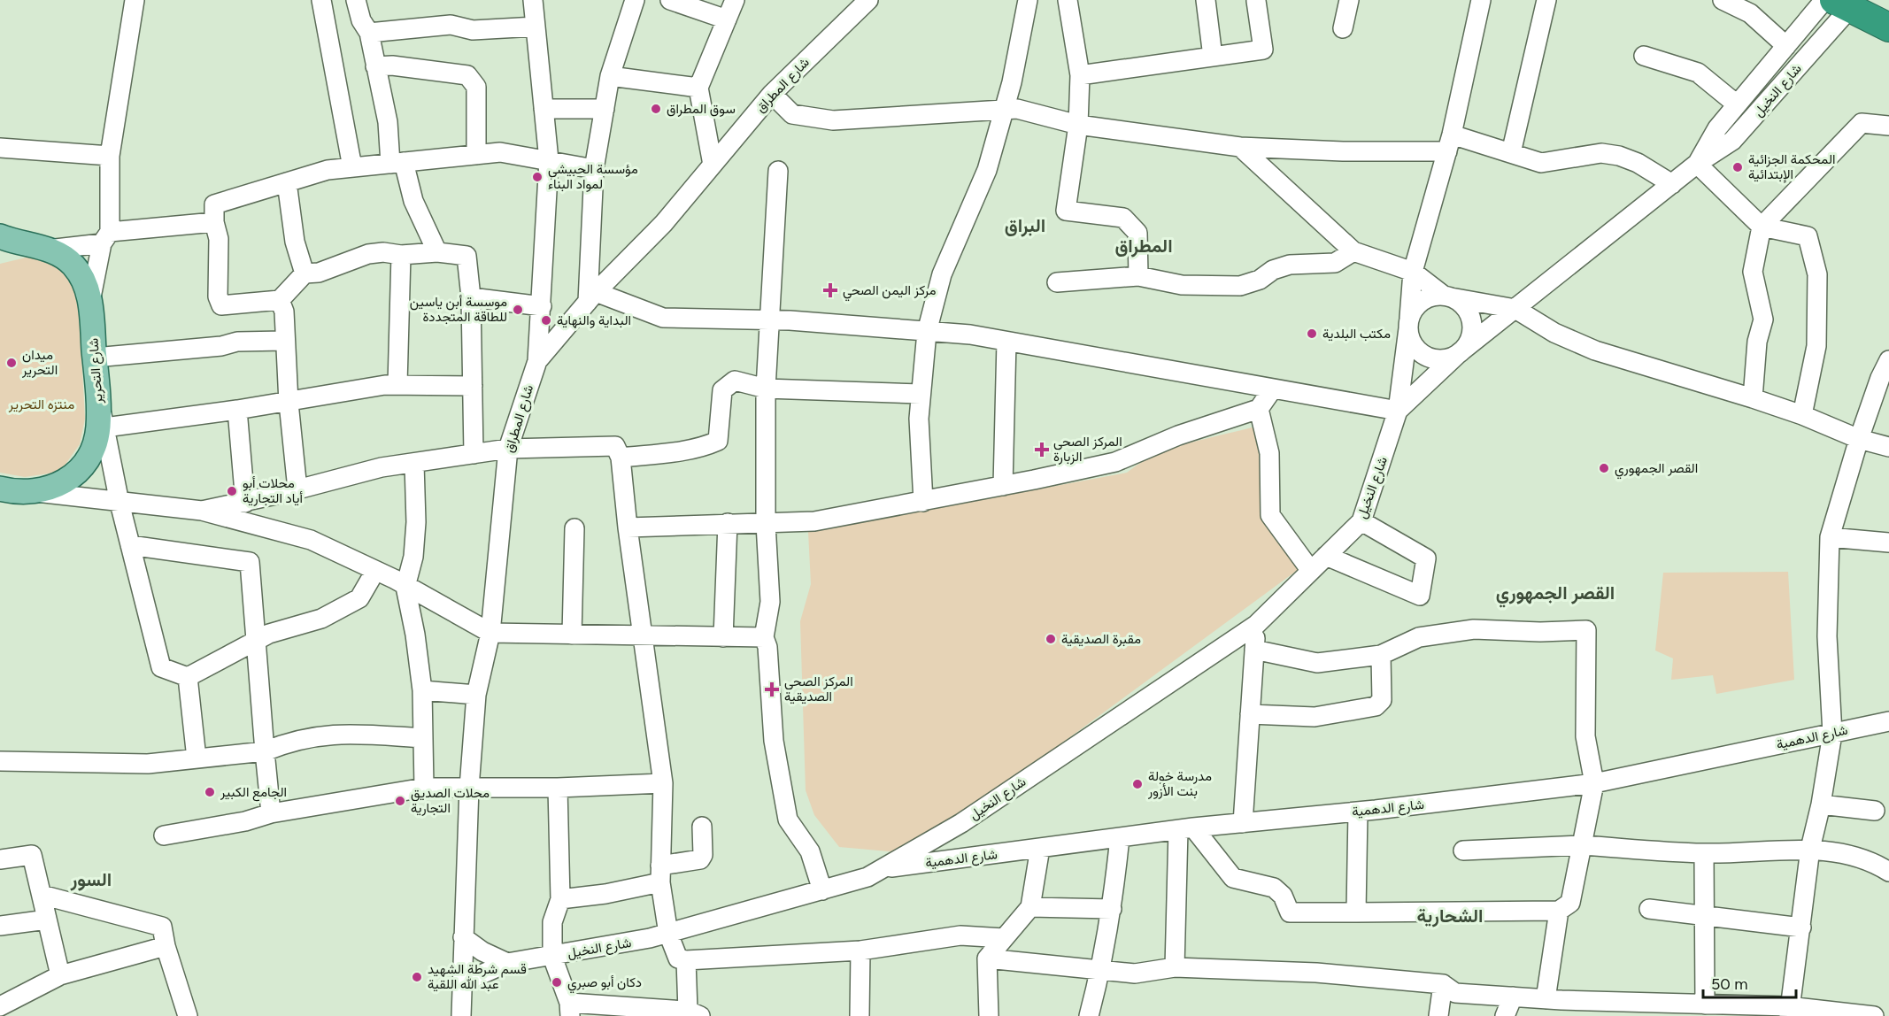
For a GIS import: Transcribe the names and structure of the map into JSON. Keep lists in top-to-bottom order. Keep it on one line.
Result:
{"streets":{"main road":["شارع التحرير"],"street":["شارع المطراق","شارع النخيل","شارع الدهمية"]},"crossings":[["شارع المطراق","شارع النخيل"],["شارع النخيل","شارع الدهمية"]],"districts":["البراق","المطراق","القصر الجمهوري","السور","الشحارية"],"parks":["منتزه التحرير"],"places":{"other":["سوق المطراق","المحكمة الجزائية الإبتدائية","مؤسسة الحبيشي لمواد البناء","موسسة أبن ياسين للطاقة المتجددة","البداية والنهاية","مكتب البلدية","ميدان التحرير","القصر الجمهوري","محلات أبو أياد التجارية","مقبرة الصديقية","مدرسة خولة بنت الأزور","الجامع الكبير","محلات الصديق التجارية","قسم شرطة الشهيد عبد الله اللقية","دكان أبو صبري"],"health":["مركز اليمن الصحي","المركز الصحي الزبارة","المركز الصحي الصديقية"]},"scale_bar":"50 m"}
